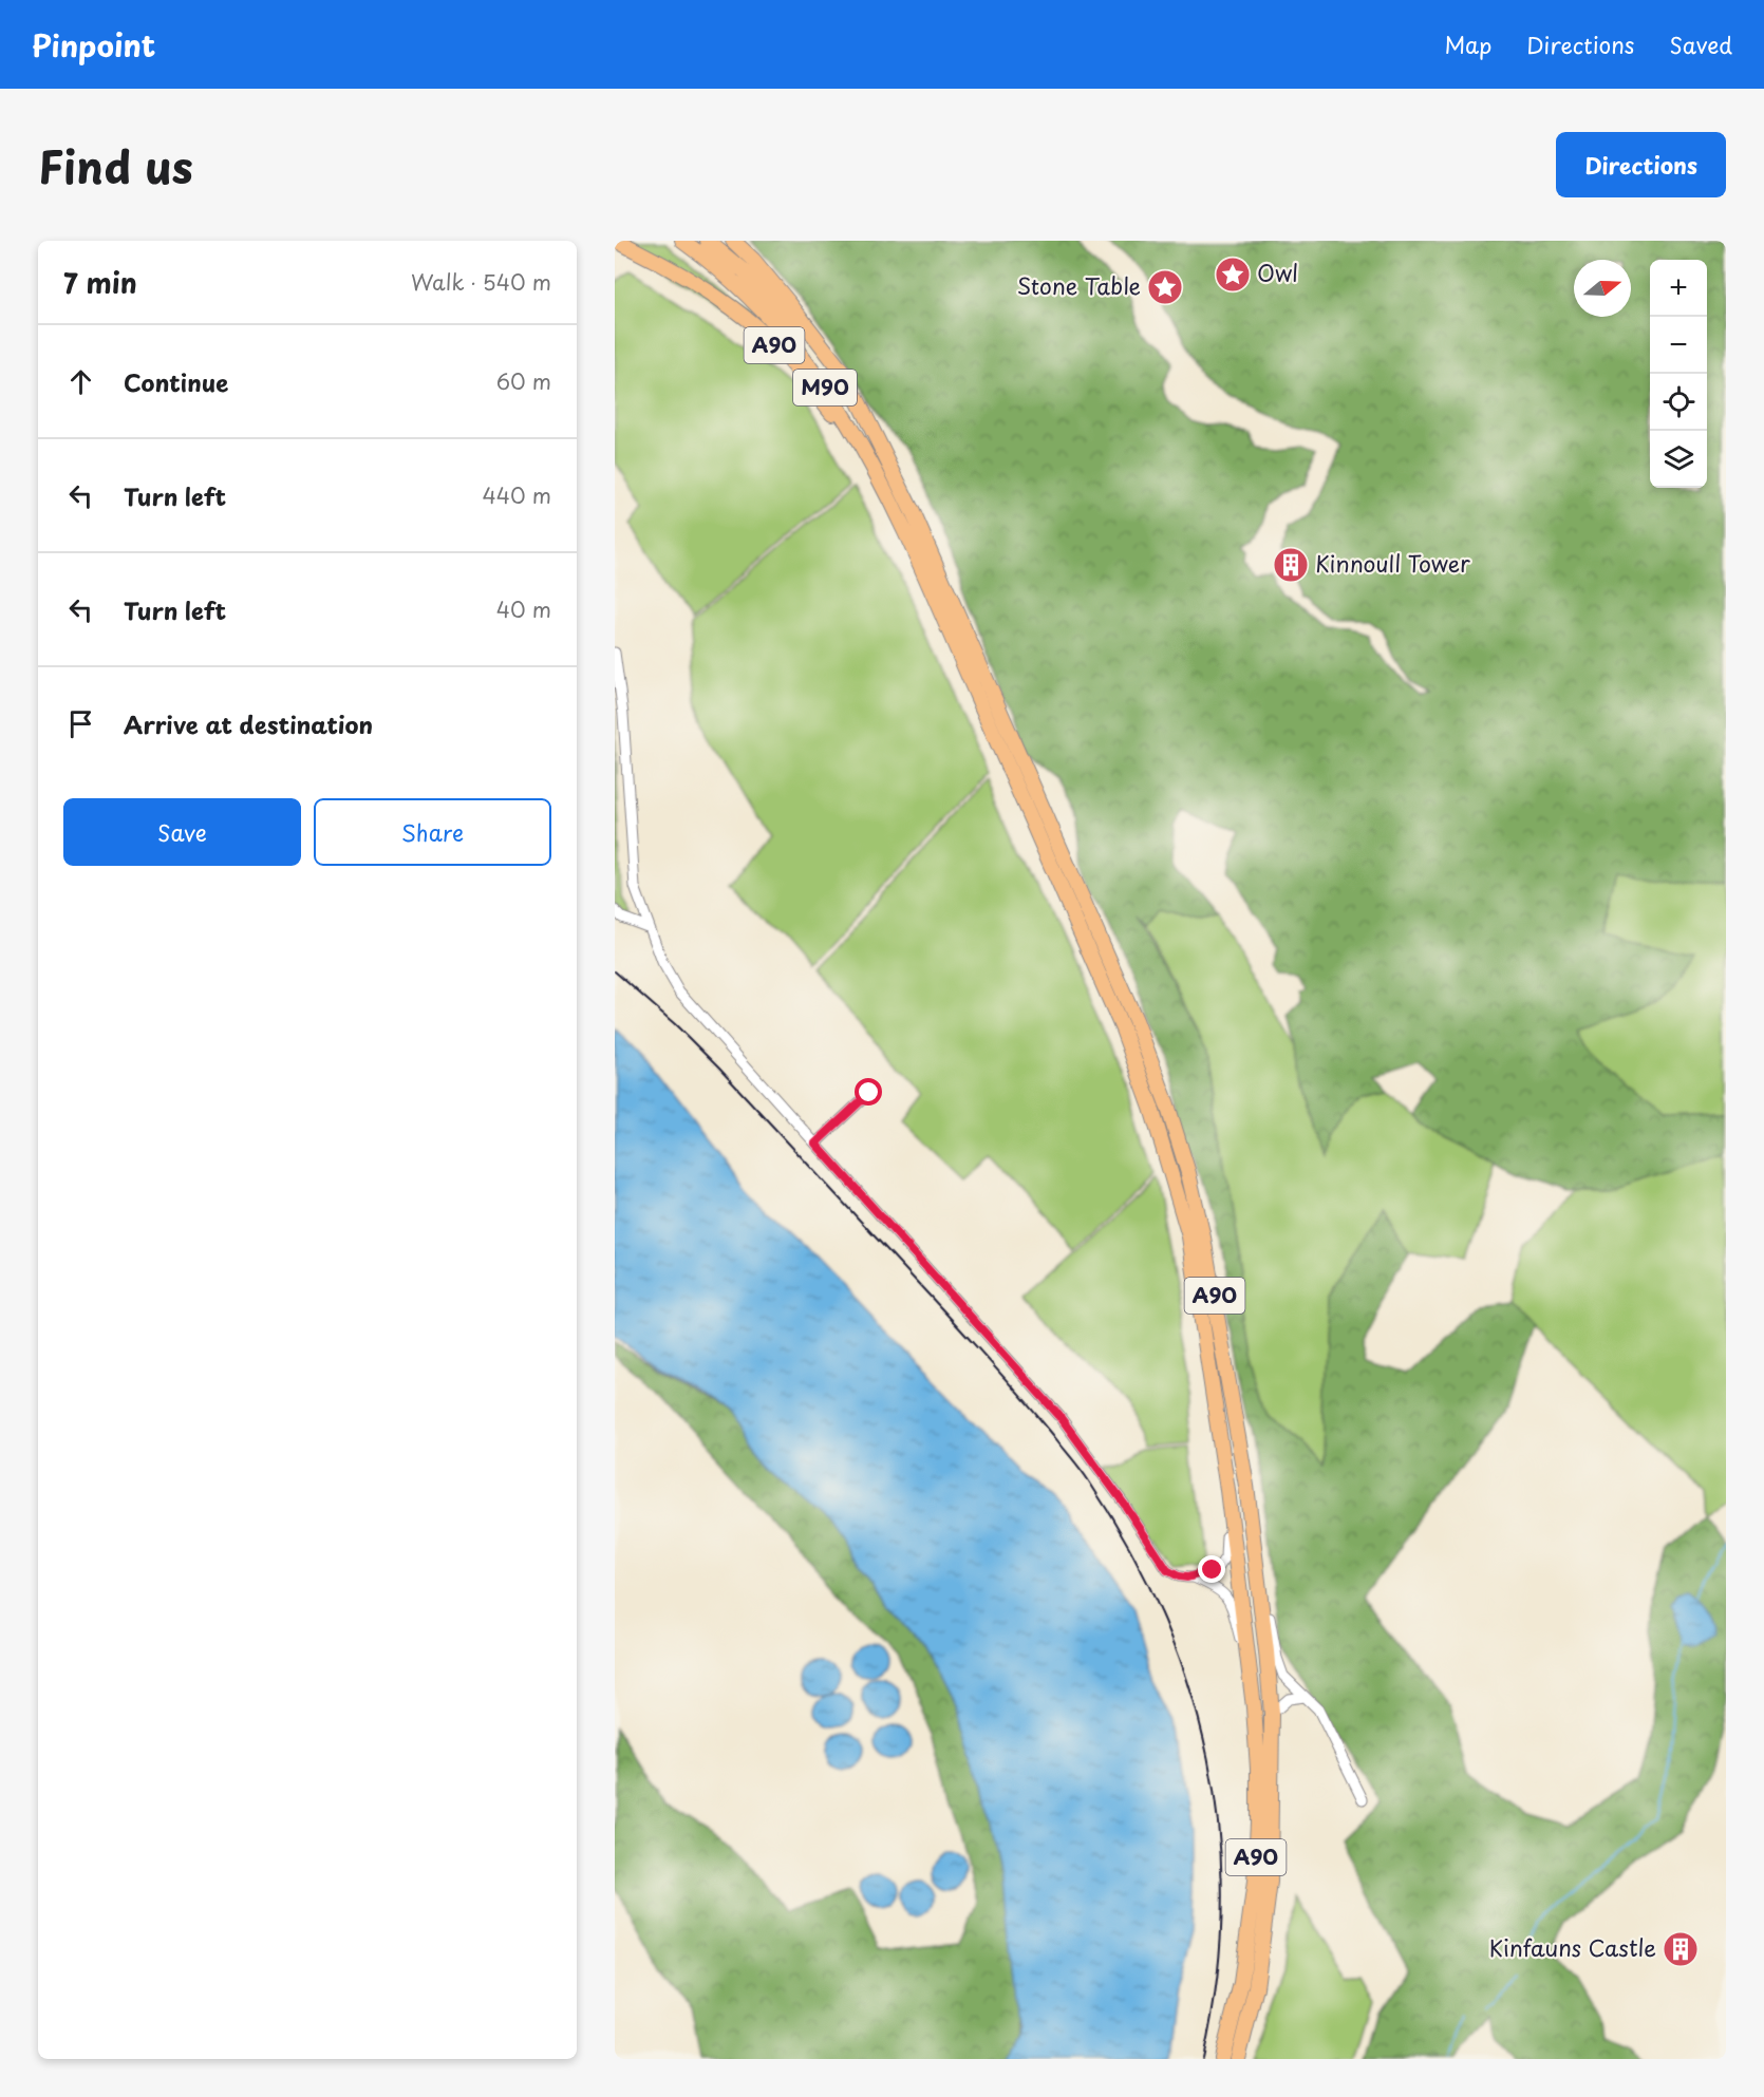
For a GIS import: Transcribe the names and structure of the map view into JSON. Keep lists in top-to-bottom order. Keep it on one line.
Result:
{"streets":{"highway":["A90","M90"]},"crossings":[["A90","M90"]],"places":{"place":["Owl","Stone Table"],"building":["Kinnoull Tower","Kinfauns Castle"]},"north":"right","page":{"header":"Pinpoint","nav":["Map","Directions","Saved"],"title":"Find us","buttons":["Directions",["Save","Share"]],"heading":["7 min","Walk · 540 m"],"map_buttons":["+","−"],"list":[["Continue","60 m"],["Turn left","440 m"],["Turn left","40 m"],"Arrive at destination"]}}
